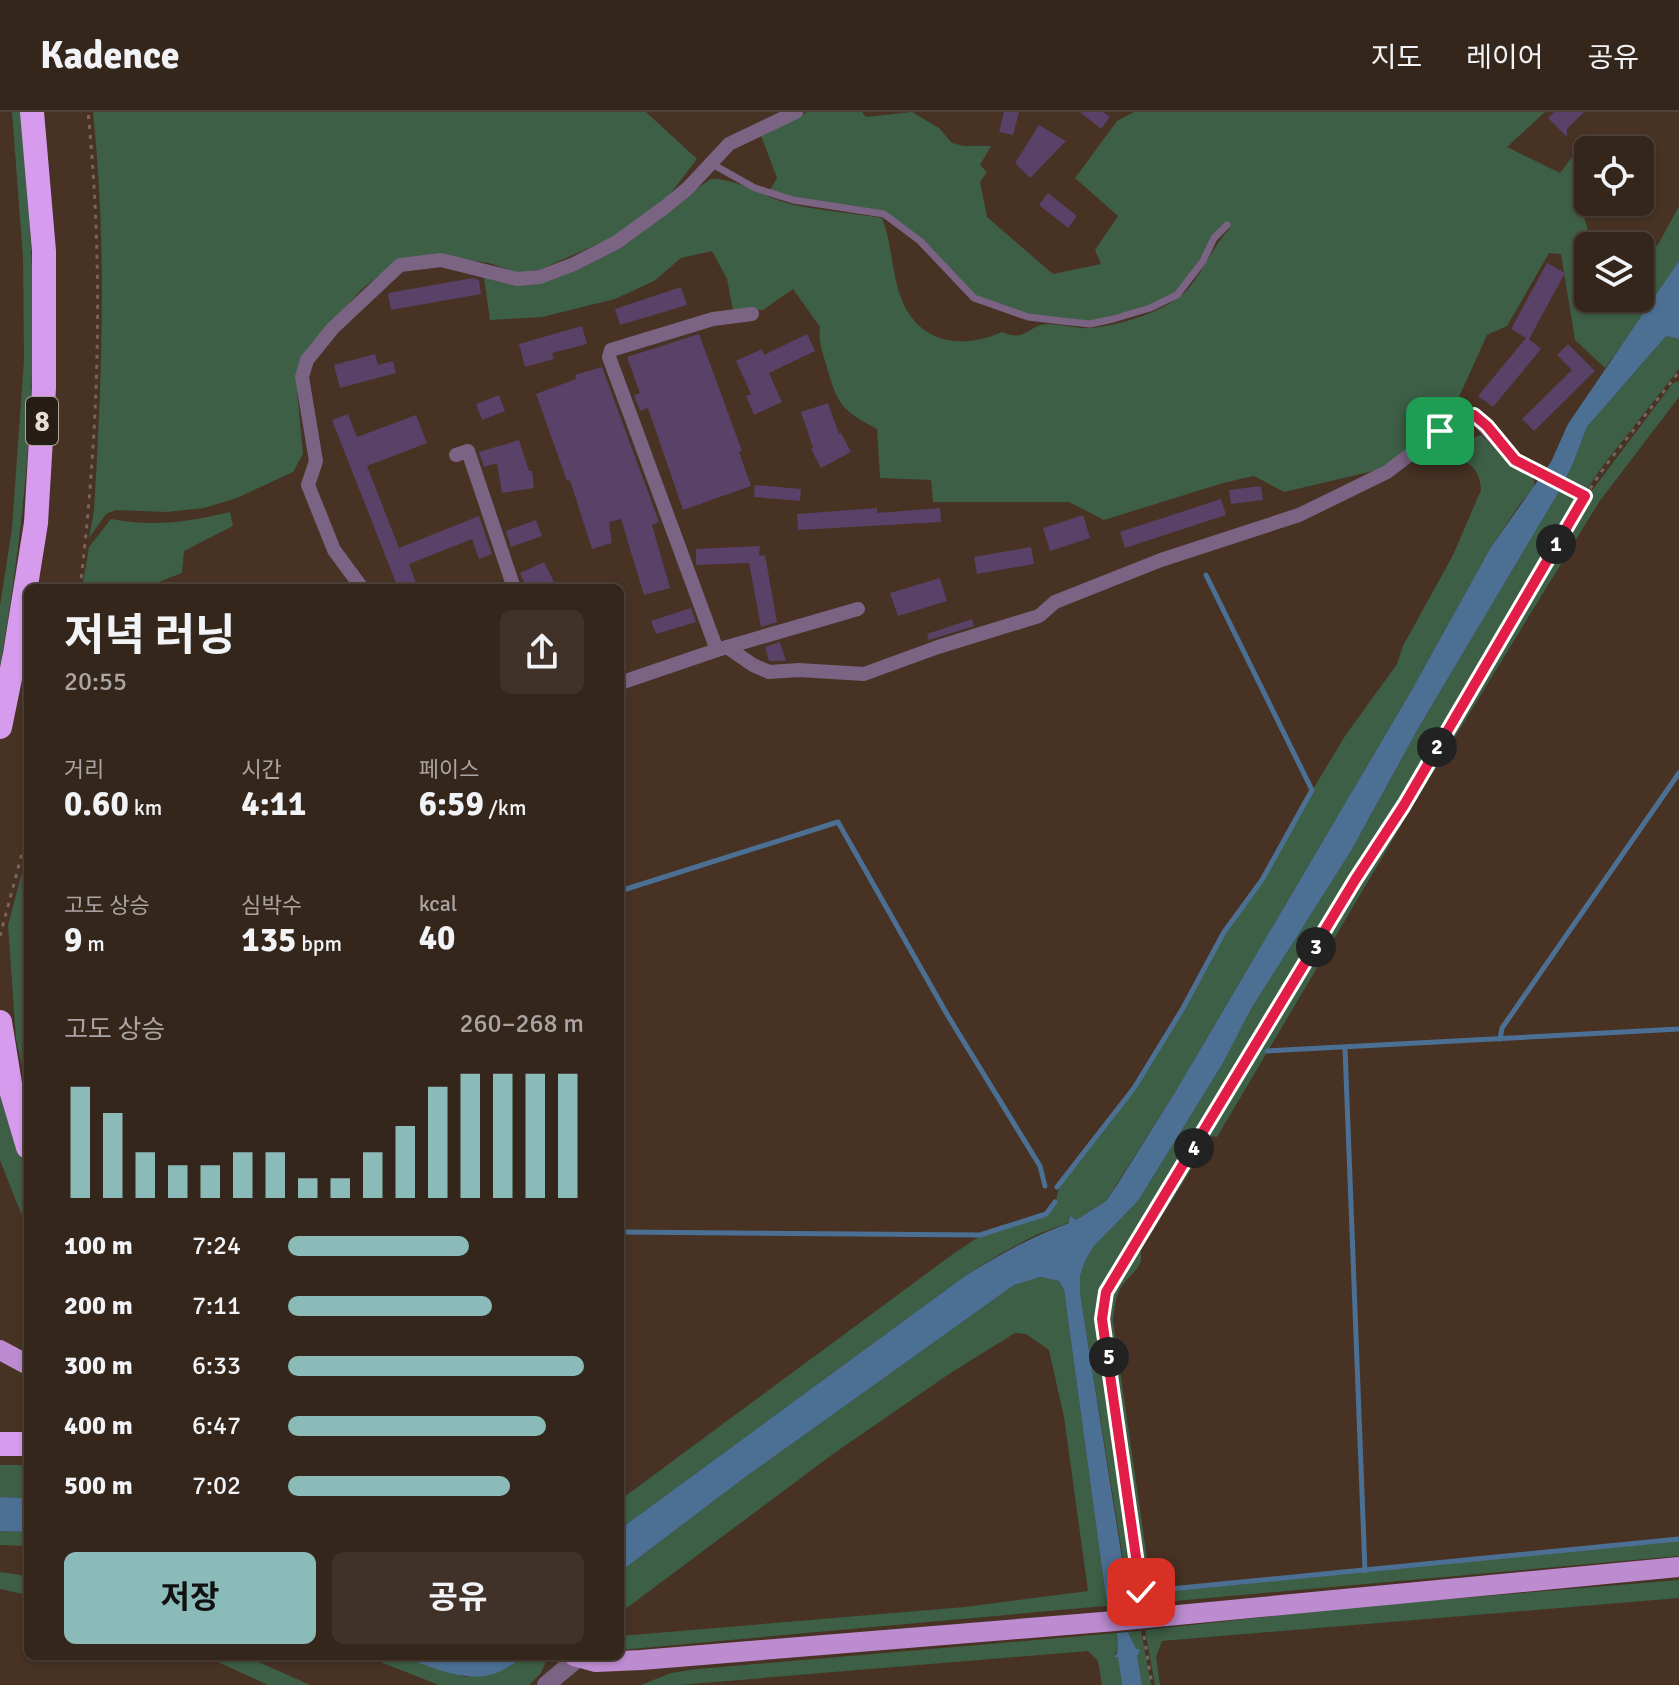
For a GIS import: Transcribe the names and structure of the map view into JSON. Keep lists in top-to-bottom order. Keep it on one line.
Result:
{"streets":{"highway":["8"]},"page":{"header":"Kadence","nav":["지도","레이어","공유"],"pins":["1","2","3","4","5"],"heading":["저녁 러닝","20:55"],"stats":[["거리","0.60 km"],["시간","4:11"],["페이스","6:59 /km"],["고도 상승","9 m"],["심박수","135 bpm"],["kcal","40"]],"chart":["고도 상승","260–268 m"],"list":[{"name":"100 m","note":"7:24"},{"name":"200 m","note":"7:11"},{"name":"300 m","note":"6:33"},{"name":"400 m","note":"6:47"},{"name":"500 m","note":"7:02"}],"buttons":["저장","공유"]}}
